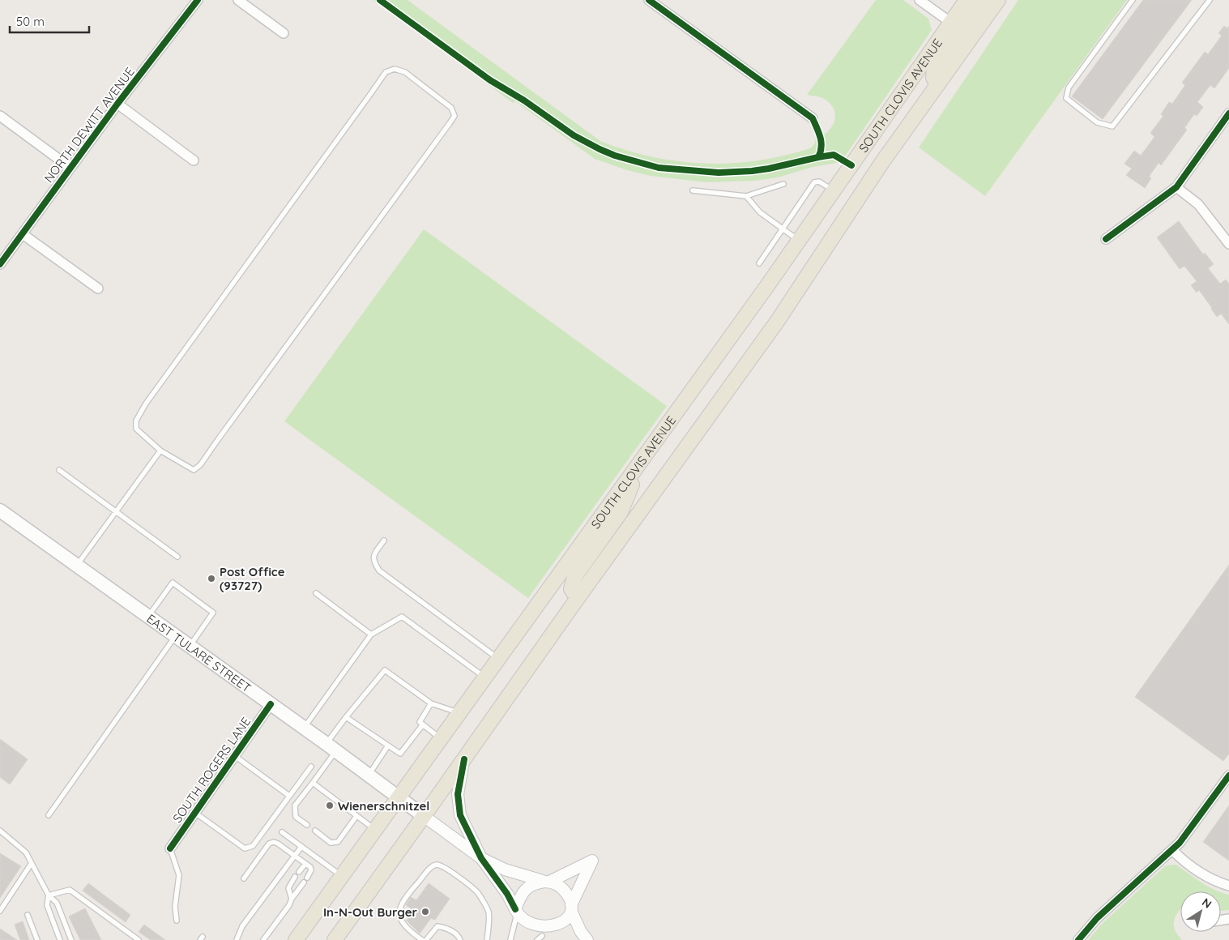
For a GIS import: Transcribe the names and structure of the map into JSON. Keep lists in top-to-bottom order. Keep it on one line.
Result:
{"streets":{"main road":["SOUTH CLOVIS AVENUE","EAST TULARE STREET"],"street":["NORTH DEWITT AVENUE","SOUTH ROGERS LANE"]},"crossings":[["SOUTH CLOVIS AVENUE","EAST TULARE STREET"],["EAST TULARE STREET","SOUTH ROGERS LANE"]],"places":["Post Office (93727)","Wienerschnitzel","In-N-Out Burger"],"scale_bar":"50 m","north":"top right"}
